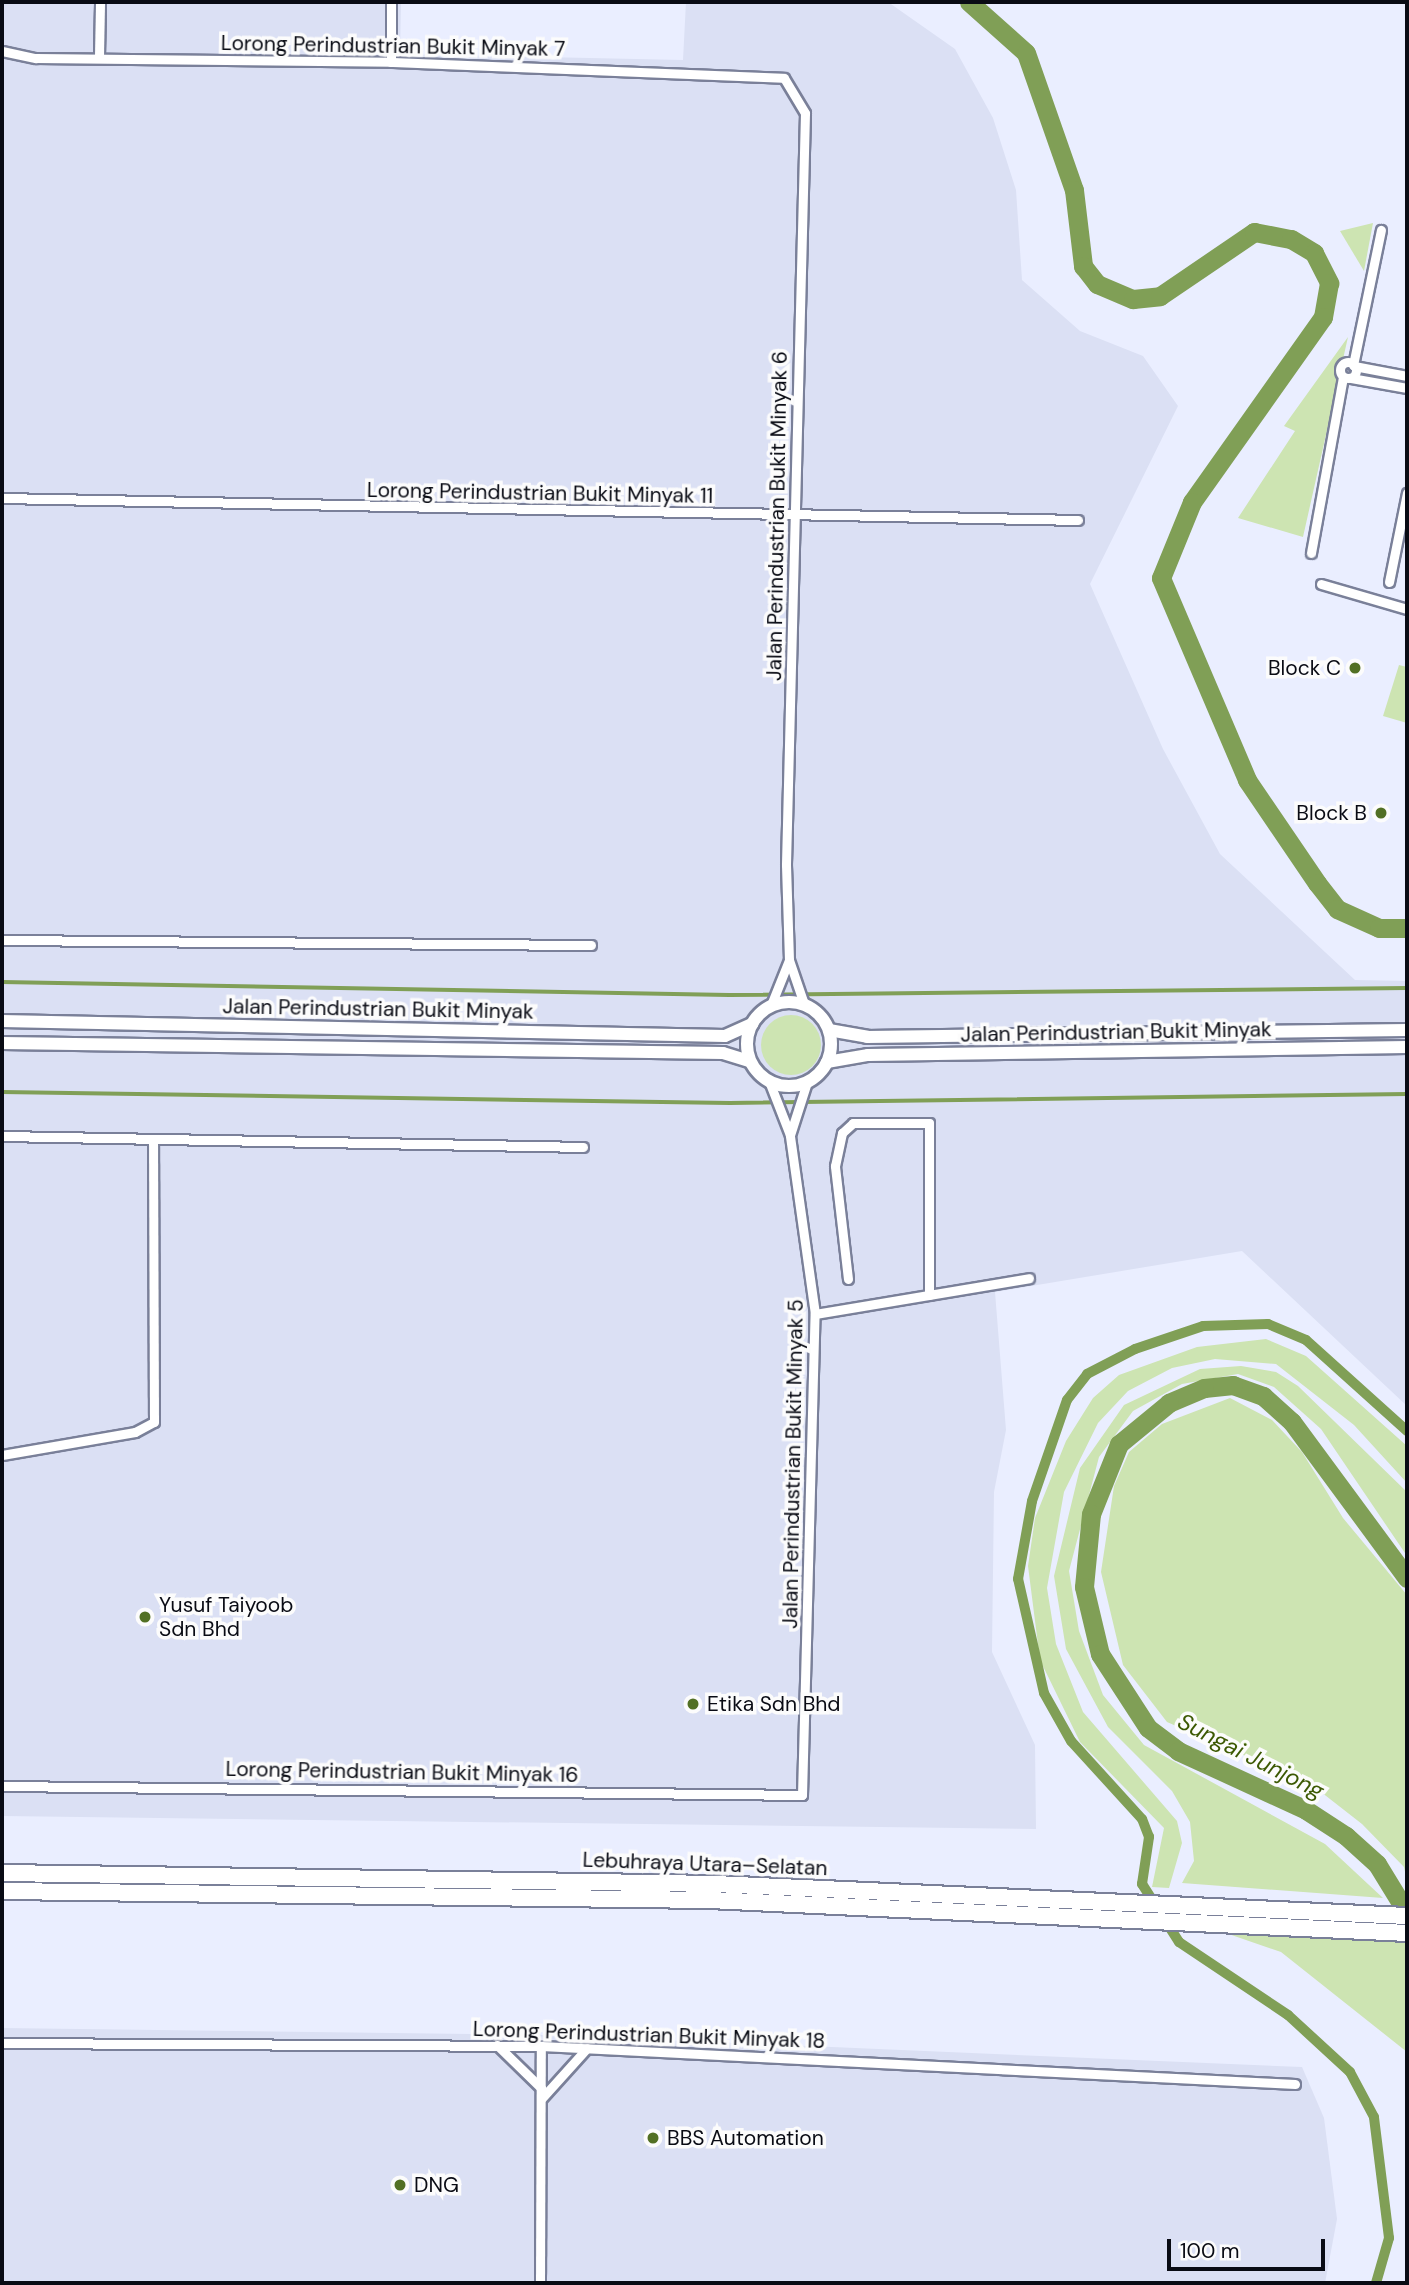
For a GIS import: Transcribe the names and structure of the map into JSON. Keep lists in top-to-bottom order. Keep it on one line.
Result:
{"streets":{"highway":["Lebuhraya Utara–Selatan"],"main road":["Jalan Perindustrian Bukit Minyak"],"street":["Lorong Perindustrian Bukit Minyak 7","Lorong Perindustrian Bukit Minyak 11","Jalan Perindustrian Bukit Minyak 6","Jalan Perindustrian Bukit Minyak 5","Lorong Perindustrian Bukit Minyak 16","Lorong Perindustrian Bukit Minyak 18"]},"crossings":[["Lorong Perindustrian Bukit Minyak 7","Jalan Perindustrian Bukit Minyak 6"],["Lorong Perindustrian Bukit Minyak 11","Jalan Perindustrian Bukit Minyak 6"],["Jalan Perindustrian Bukit Minyak 5","Lorong Perindustrian Bukit Minyak 16"]],"water":["Sungai Junjong"],"places":["Block C","Block B","Yusuf Taiyoob Sdn Bhd","Etika Sdn Bhd","BBS Automation","DNG"],"scale_bar":"100 m"}
